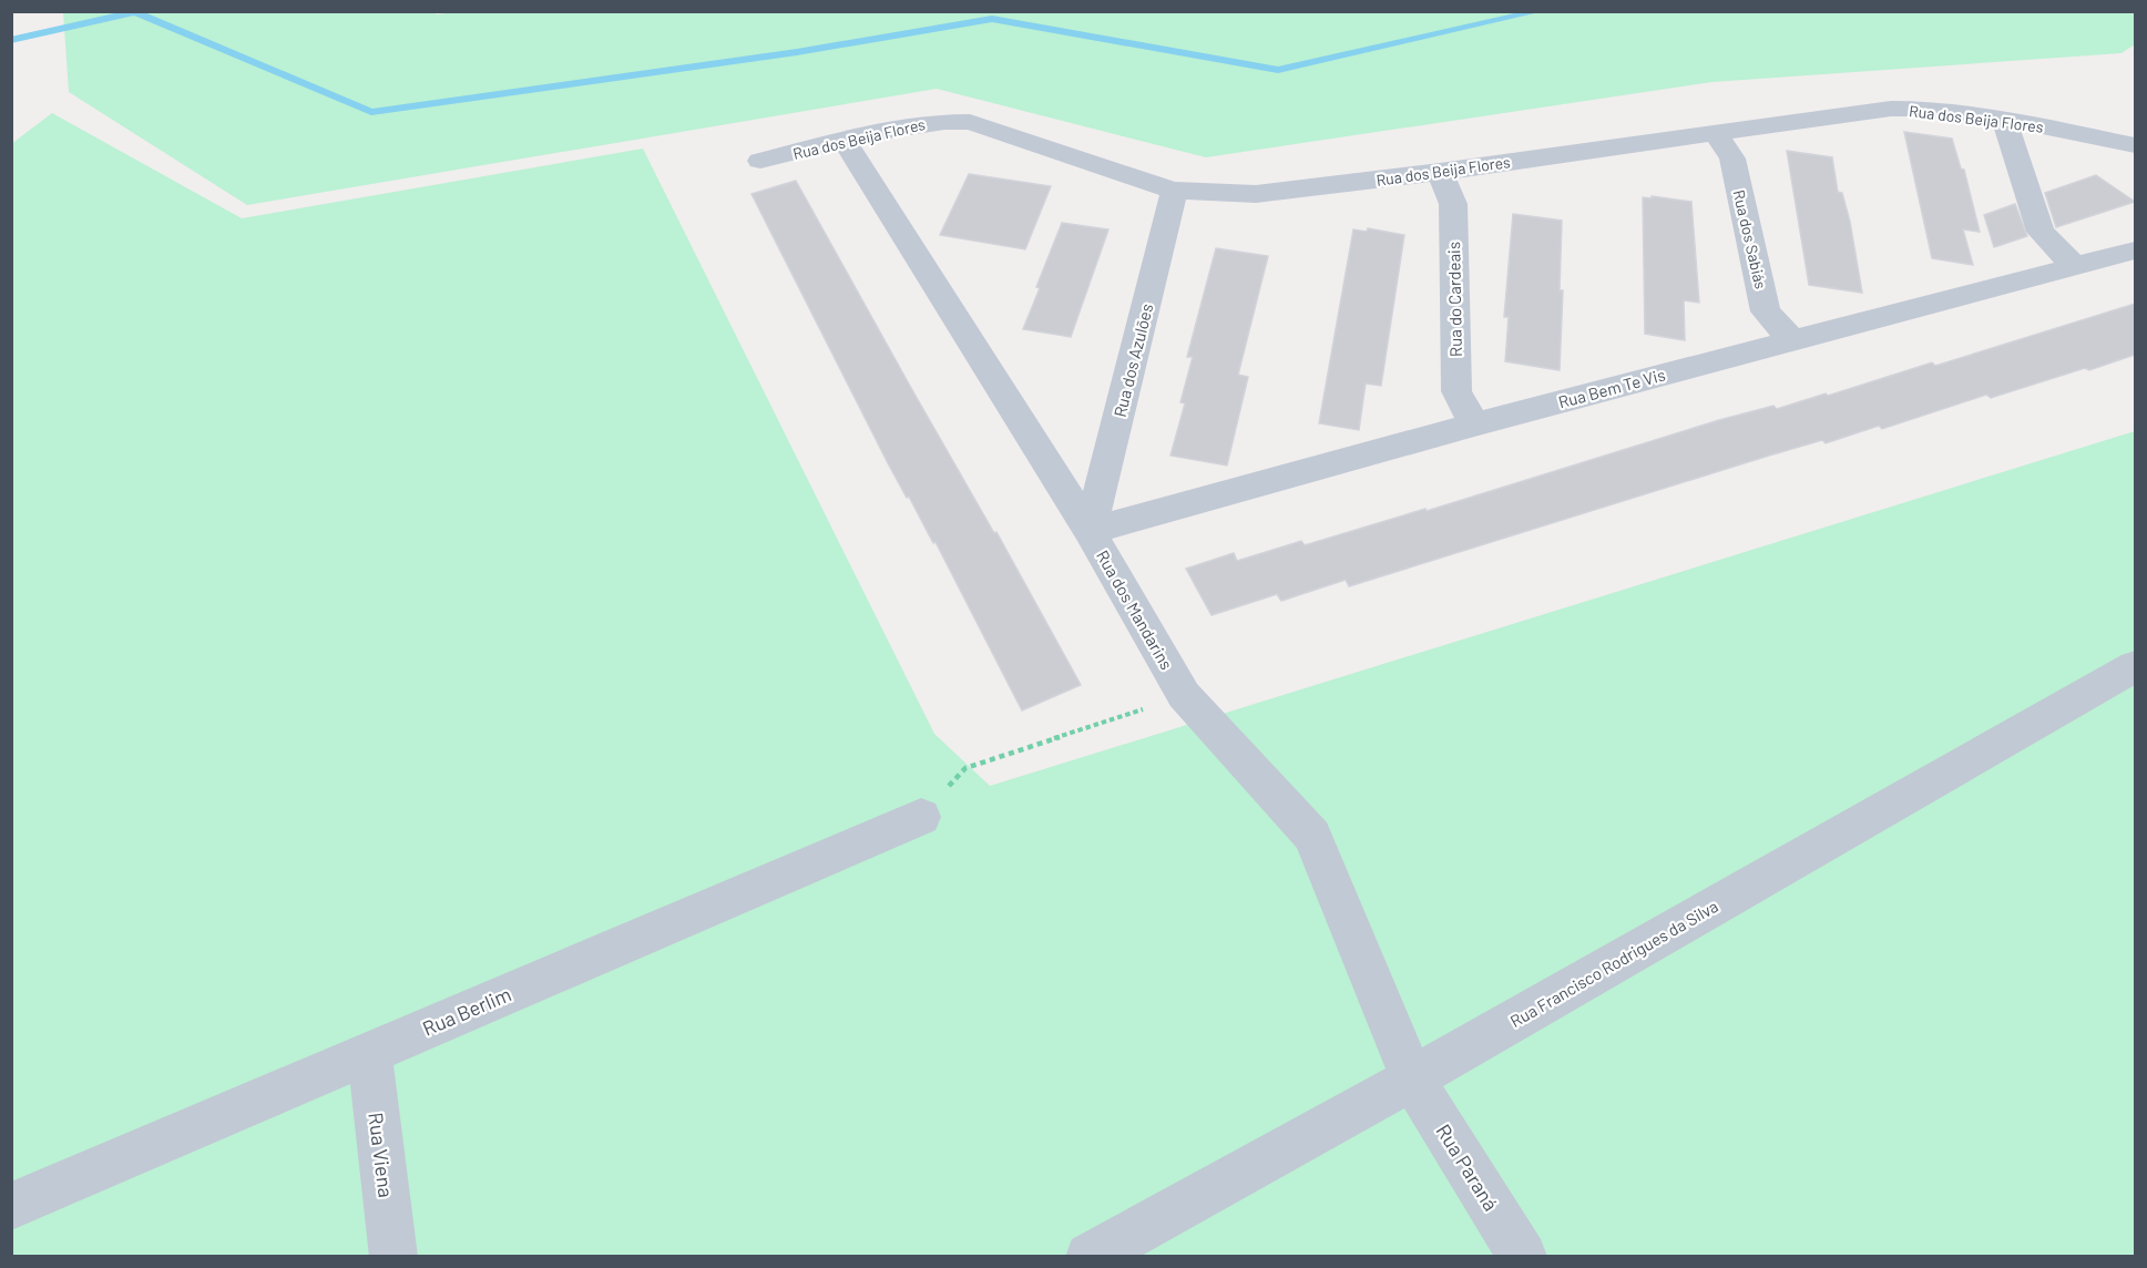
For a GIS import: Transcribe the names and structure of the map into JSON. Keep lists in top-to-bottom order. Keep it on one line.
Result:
{"streets":{"street":["Rua dos Beija Flores","Rua dos Sabiás","Rua do Cardeais","Rua dos Azulões","Rua Bem Te Vis","Rua dos Mandarins","Rua Francisco Rodrigues da Silva","Rua Berlim","Rua Viena","Rua Paraná"]},"crossings":[["Rua dos Beija Flores","Rua dos Sabiás"],["Rua dos Beija Flores","Rua do Cardeais"],["Rua dos Beija Flores","Rua dos Azulões"],["Rua dos Beija Flores","Rua dos Mandarins"],["Rua dos Sabiás","Rua Bem Te Vis"],["Rua do Cardeais","Rua Bem Te Vis"],["Rua dos Azulões","Rua Bem Te Vis"],["Rua dos Azulões","Rua dos Mandarins"],["Rua Bem Te Vis","Rua dos Mandarins"],["Rua dos Mandarins","Rua Francisco Rodrigues da Silva"],["Rua dos Mandarins","Rua Paraná"],["Rua Francisco Rodrigues da Silva","Rua Paraná"],["Rua Berlim","Rua Viena"]]}
